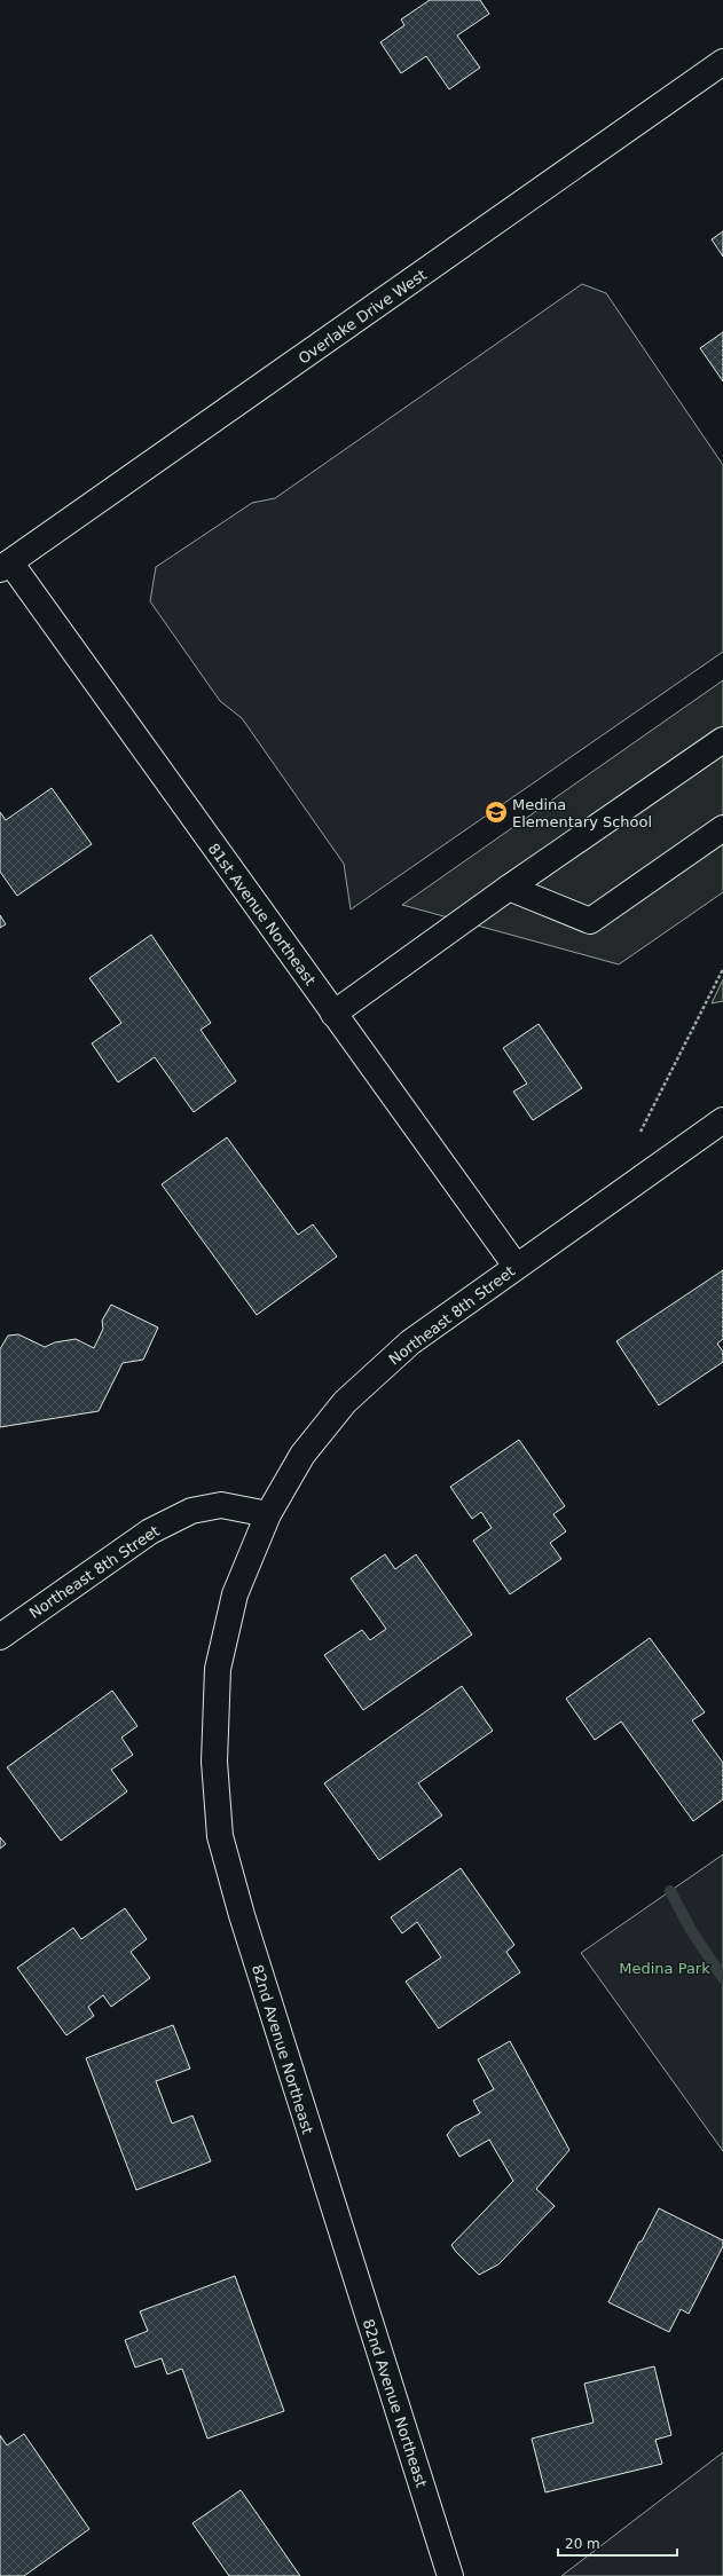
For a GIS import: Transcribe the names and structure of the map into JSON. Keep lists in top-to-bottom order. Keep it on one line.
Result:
{"streets":{"street":["Overlake Drive West","81st Avenue Northeast","Northeast 8th Street","82nd Avenue Northeast"]},"crossings":[["Overlake Drive West","81st Avenue Northeast"],["81st Avenue Northeast","Northeast 8th Street"],["Northeast 8th Street","82nd Avenue Northeast"]],"parks":["Medina Park"],"places":{"school or university":["Medina Elementary School"]},"scale_bar":"20 m"}
